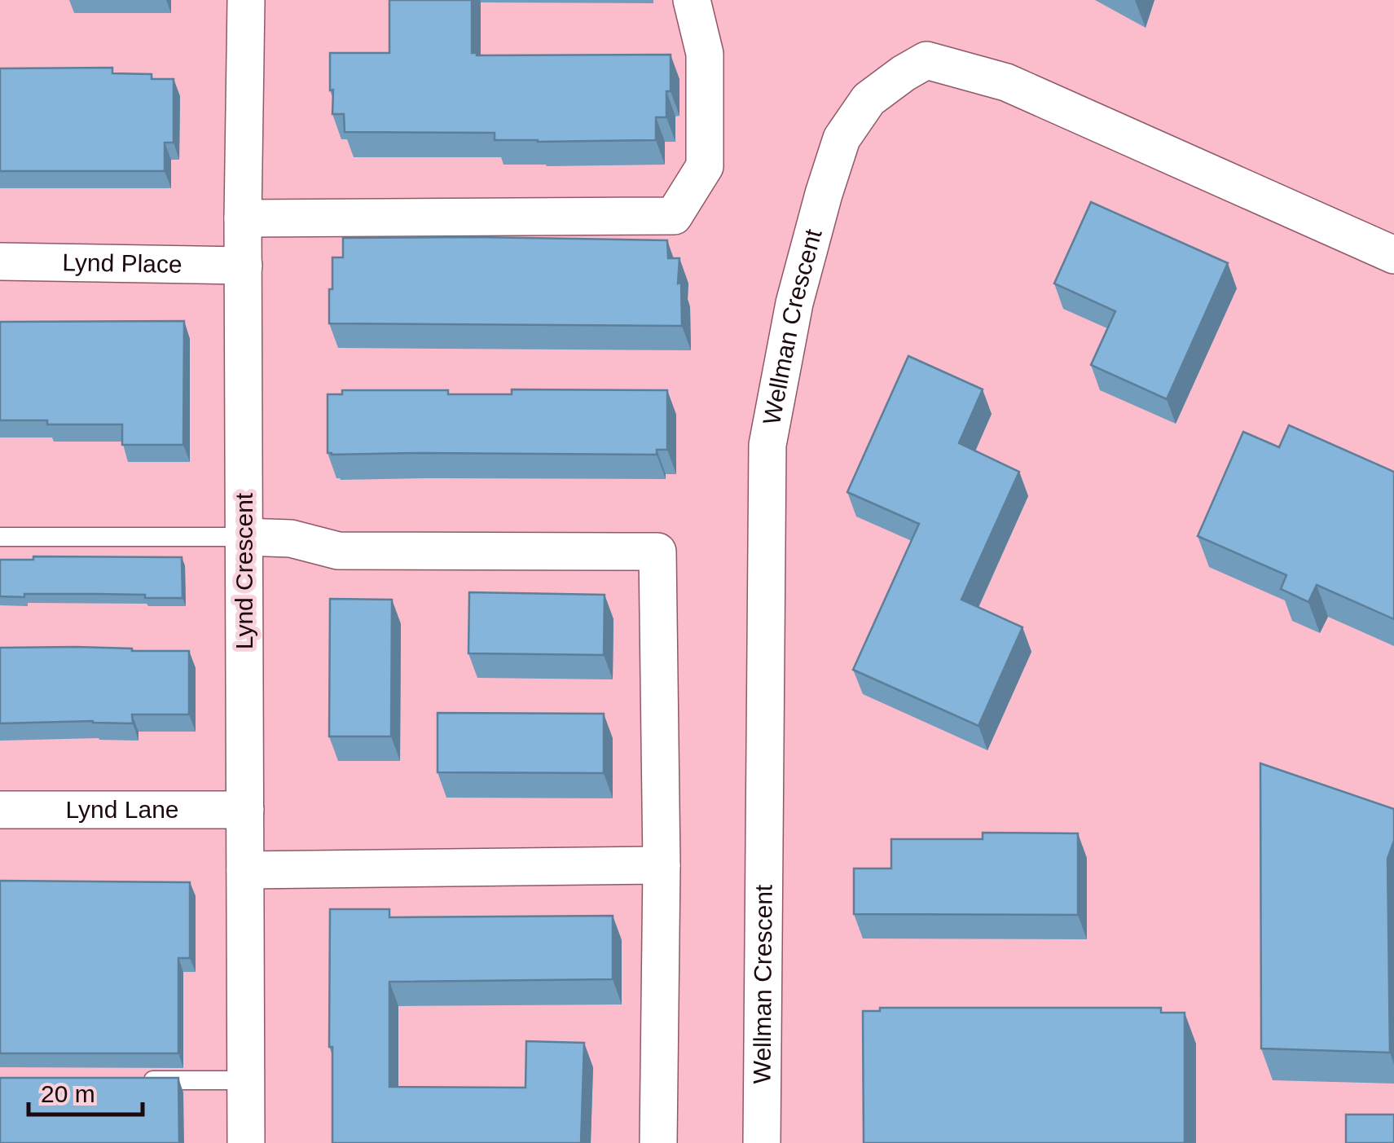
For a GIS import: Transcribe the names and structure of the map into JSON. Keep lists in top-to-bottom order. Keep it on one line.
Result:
{"streets":{"street":["Lynd Place","Wellman Crescent","Lynd Crescent","Lynd Lane"]},"crossings":[["Lynd Place","Lynd Crescent"],["Lynd Crescent","Lynd Lane"]],"scale_bar":"20 m"}
